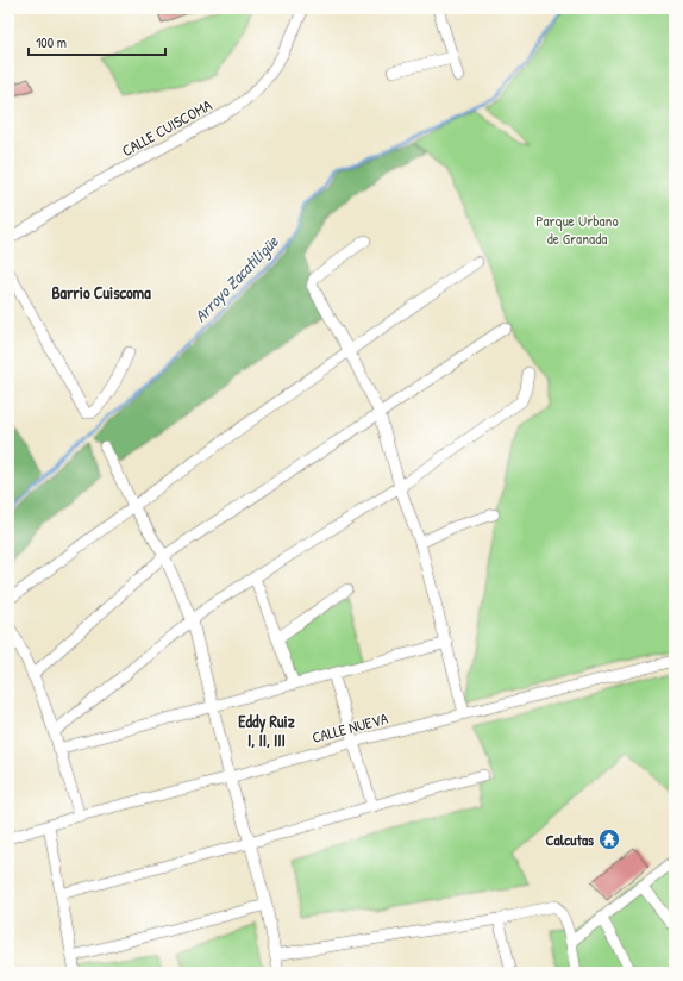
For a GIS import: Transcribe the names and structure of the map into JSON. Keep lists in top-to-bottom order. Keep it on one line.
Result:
{"streets":{"street":["CALLE CUISCOMA","CALLE NUEVA"]},"districts":["Barrio Cuiscoma","Eddy Ruiz I, II, III"],"water":["Arroyo Zacatiligüe"],"parks":["Parque Urbano de Granada"],"places":{"temple":["Calcutas"]},"scale_bar":"100 m"}
